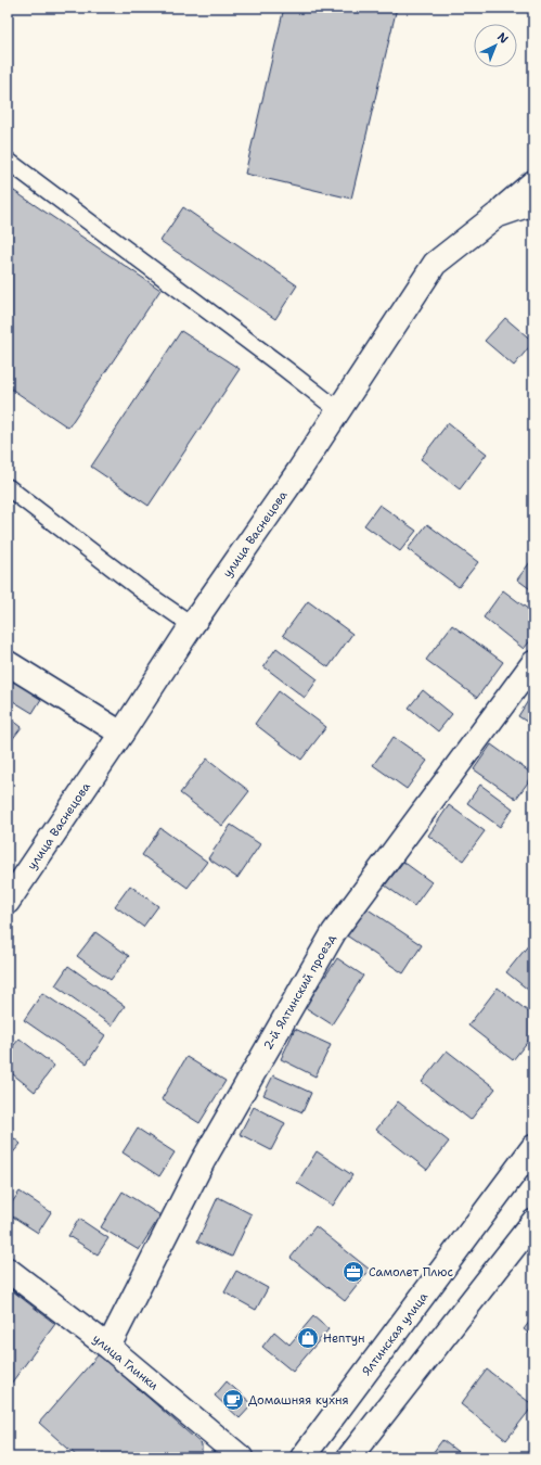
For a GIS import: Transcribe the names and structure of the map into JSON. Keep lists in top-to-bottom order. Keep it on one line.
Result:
{"streets":{"street":["улица Васнецова","2-й Ялтинский проезд","Ялтинская улица","улица Глинки"]},"crossings":[["2-й Ялтинский проезд","улица Глинки"]],"places":{"office":["Самолет Плюс"],"shop":["Нептун"],"cafe":["Домашняя кухня"]},"north":"top right"}
